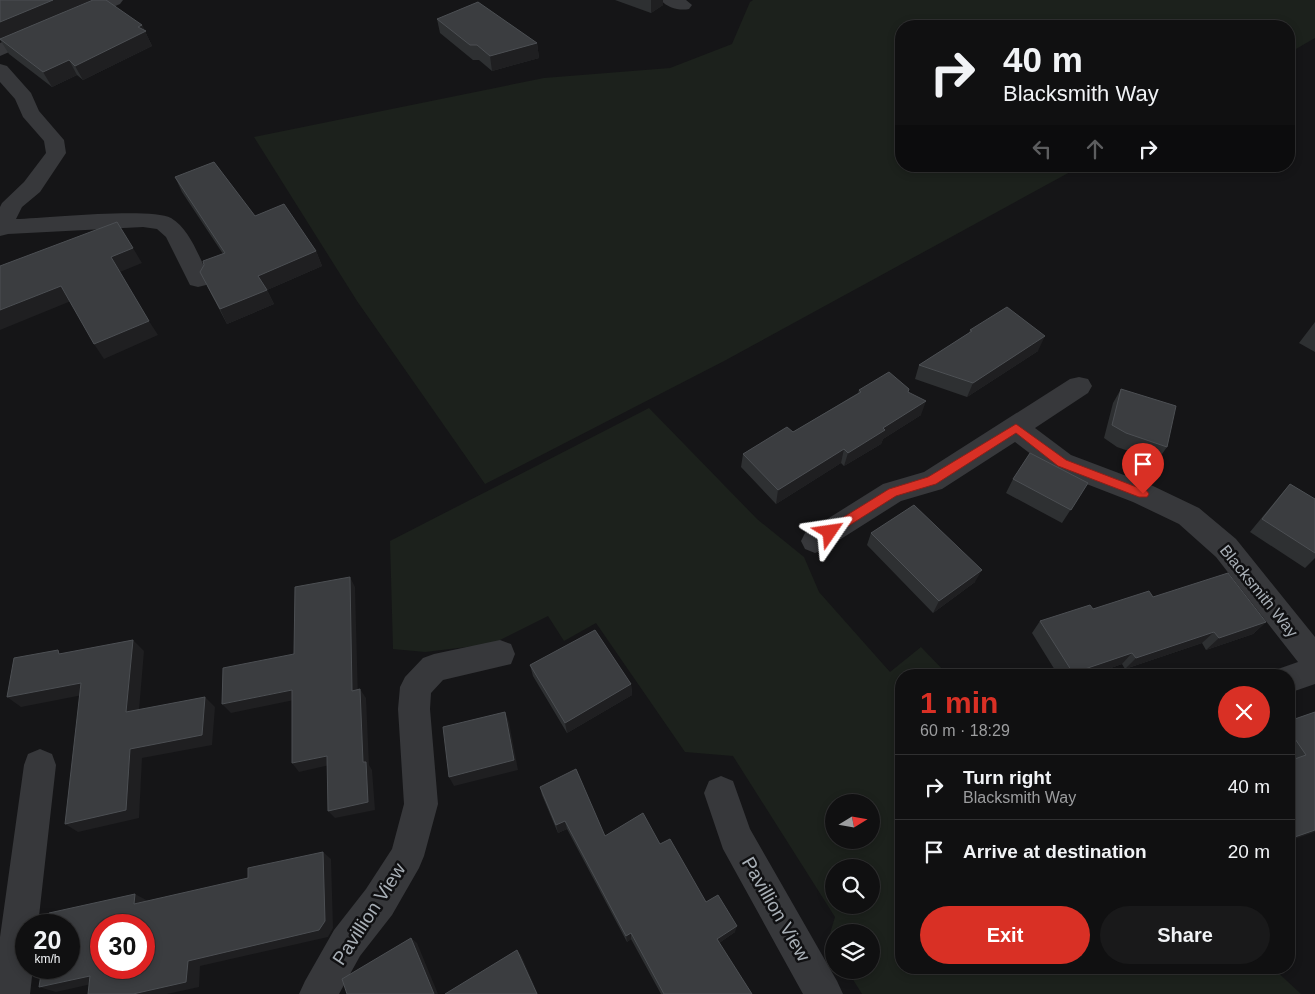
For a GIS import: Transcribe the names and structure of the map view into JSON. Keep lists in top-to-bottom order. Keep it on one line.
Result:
{"streets":{"street":["Blacksmith Way","Pavillion View"]},"north":"right","page":{"turn":["40 m","Blacksmith Way"],"heading":["1 min","60 m · 18:29"],"list":[{"name":"Turn right","note":"Blacksmith Way","value":"40 m"},{"name":"Arrive at destination","value":"20 m"}],"buttons":["Exit","Share"],"speed":"20 km/h","limit":"30"}}
